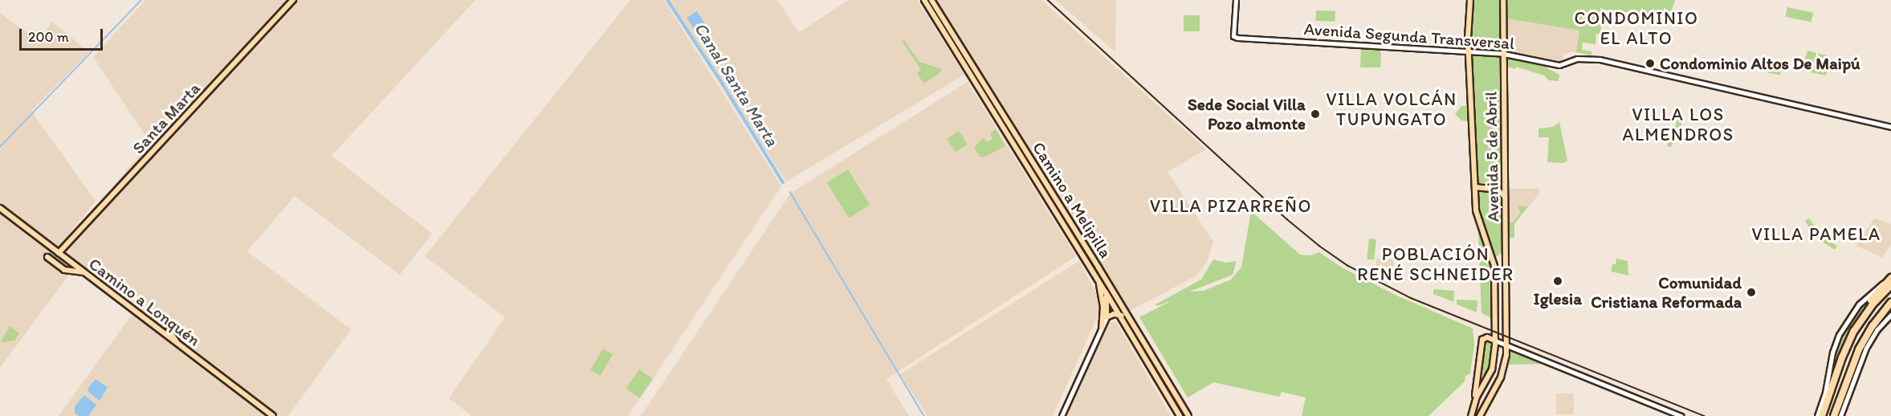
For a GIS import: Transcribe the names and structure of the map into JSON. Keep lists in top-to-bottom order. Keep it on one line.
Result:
{"streets":{"main road":["Avenida Segunda Transversal","Santa Marta","Avenida 5 de Abril","Camino a Melipilla","Camino a Lonquén"]},"crossings":[["Avenida Segunda Transversal","Avenida 5 de Abril"],["Santa Marta","Camino a Lonquén"]],"districts":["CONDOMINIO EL ALTO","VILLA VOLCÁN TUPUNGATO","VILLA LOS ALMENDROS","VILLA PIZARREÑO","VILLA PAMELA","POBLACIÓN RENÉ SCHNEIDER"],"water":["Canal Santa Marta"],"places":["Condominio Altos De Maipú","Sede Social Villa Pozo almonte","Iglesia","Comunidad Cristiana Reformada"],"scale_bar":"200 m"}
